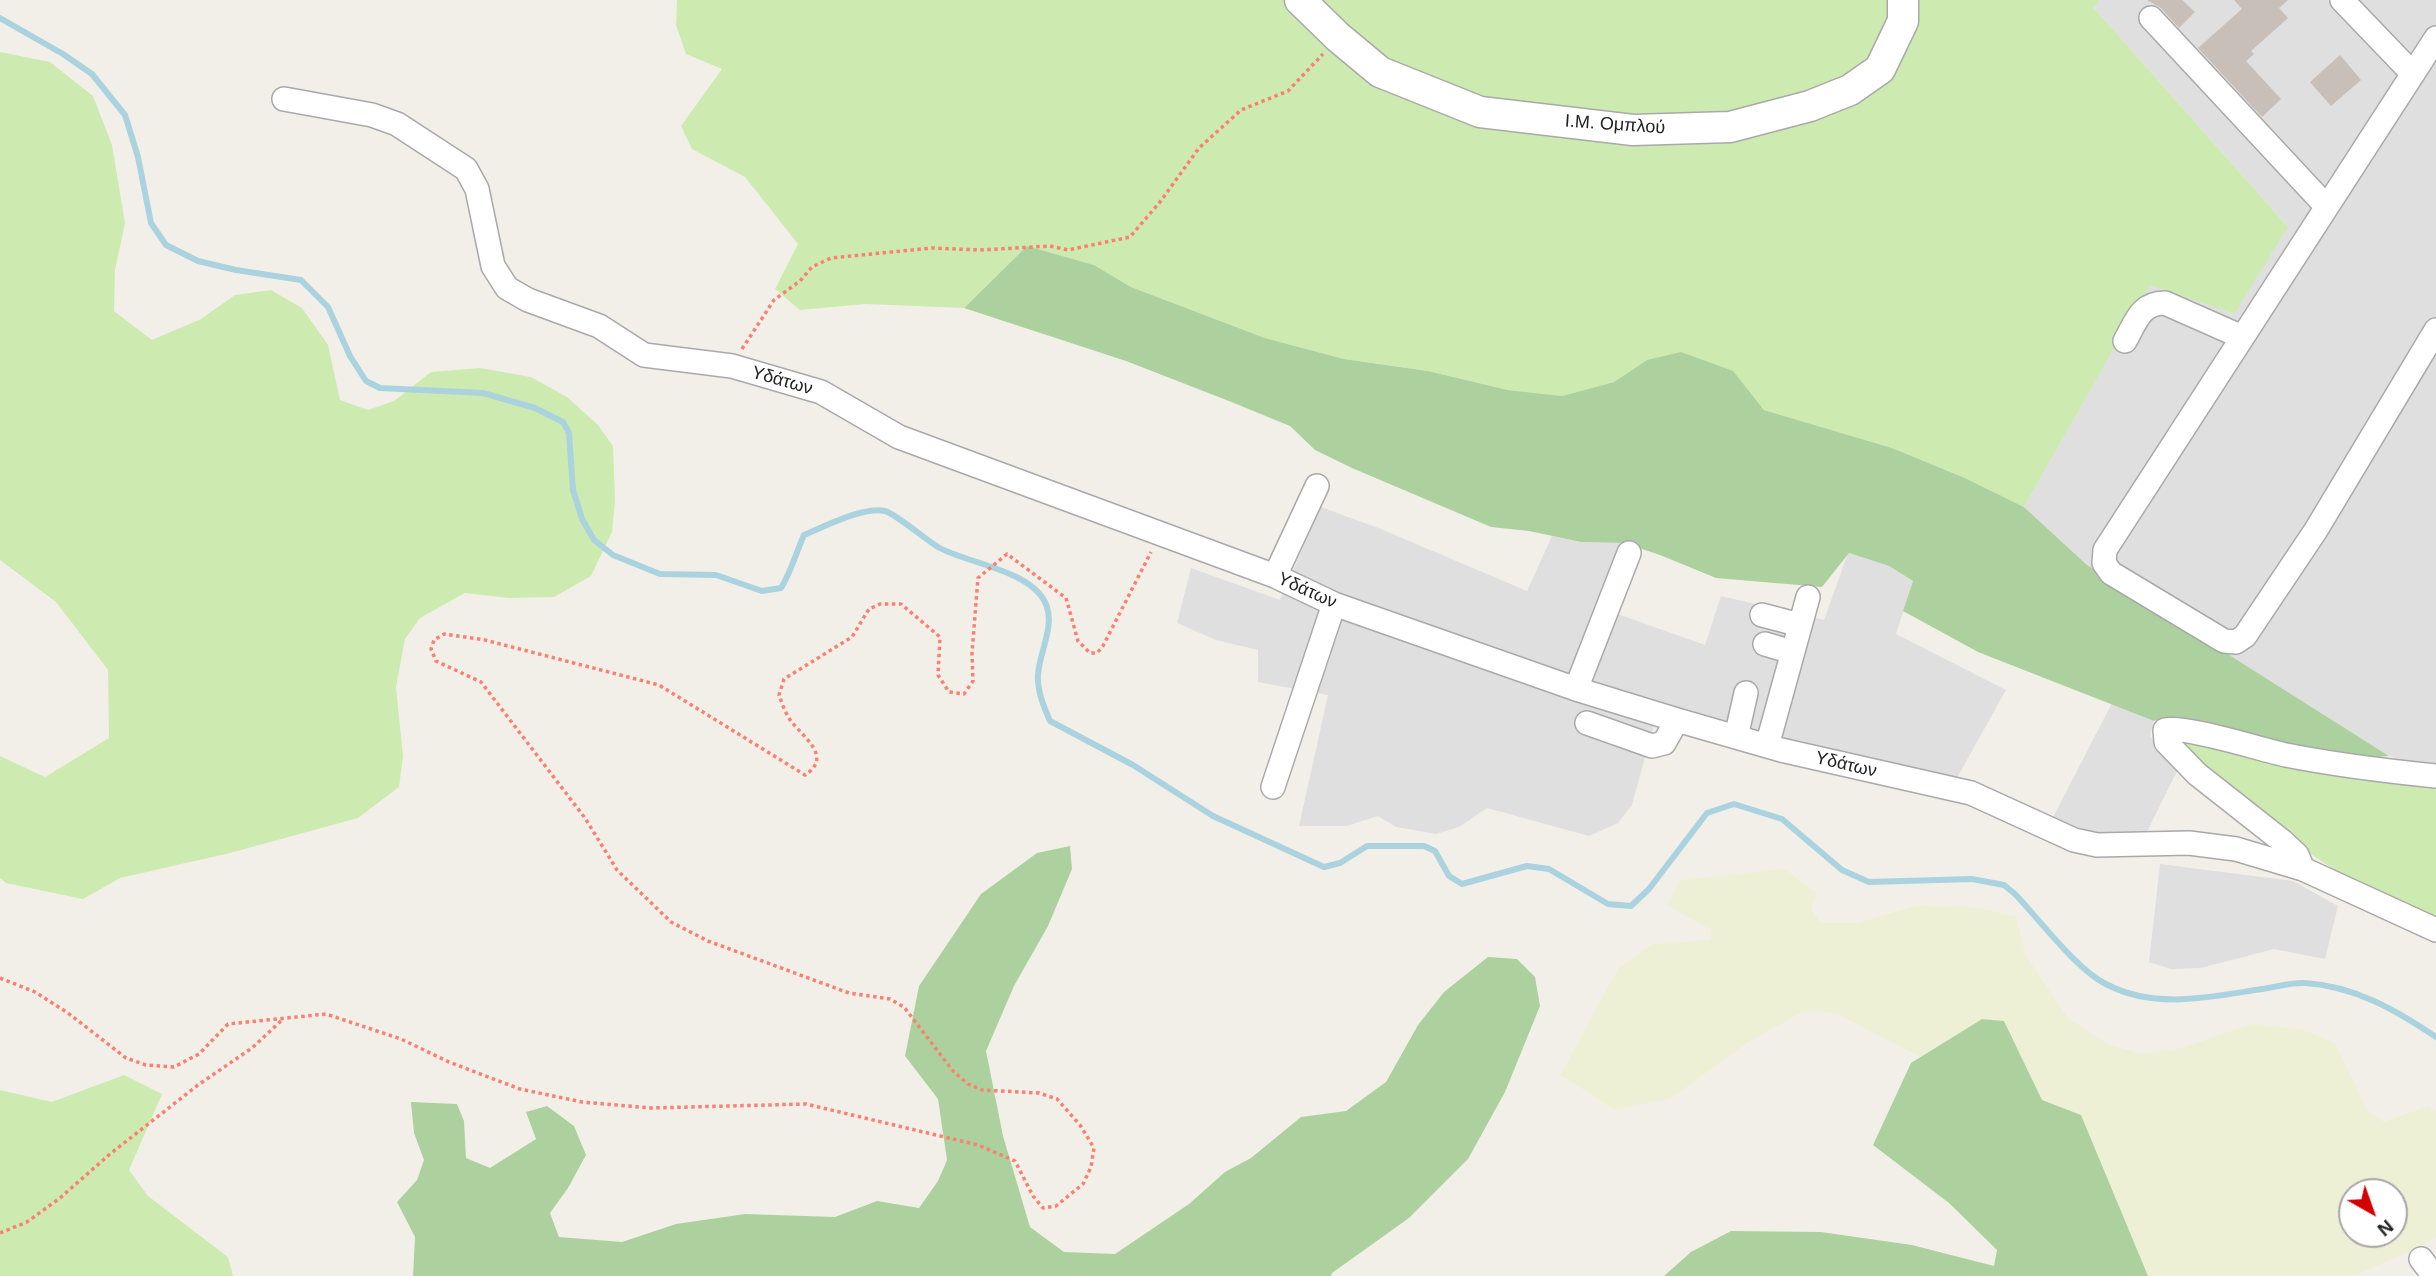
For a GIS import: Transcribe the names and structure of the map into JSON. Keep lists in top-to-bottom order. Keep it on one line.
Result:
{"streets":{"street":["Ι.Μ. Ομπλού","Υδάτων"]},"north":"bottom right"}
